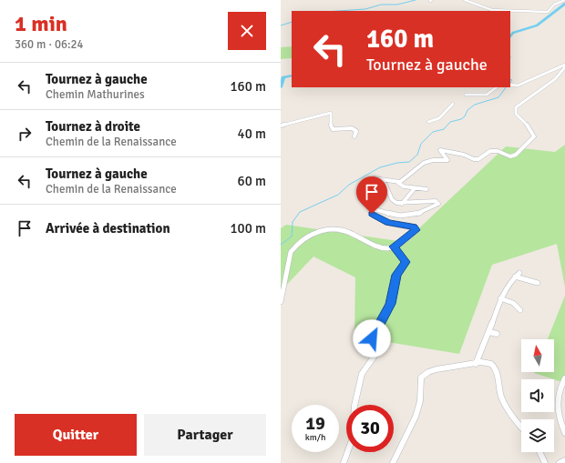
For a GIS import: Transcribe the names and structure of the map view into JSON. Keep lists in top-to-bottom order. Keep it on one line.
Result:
{"north":"top","page":{"heading":["1 min","360 m · 06:24"],"turn":["160 m","Tournez à gauche"],"list":[{"name":"Tournez à gauche","note":"Chemin Mathurines","value":"160 m"},{"name":"Tournez à droite","note":"Chemin de la Renaissance","value":"40 m"},{"name":"Tournez à gauche","note":"Chemin de la Renaissance","value":"60 m"},{"name":"Arrivée à destination","value":"100 m"}],"speed":"19 km/h","limit":"30","buttons":["Quitter","Partager"]}}
